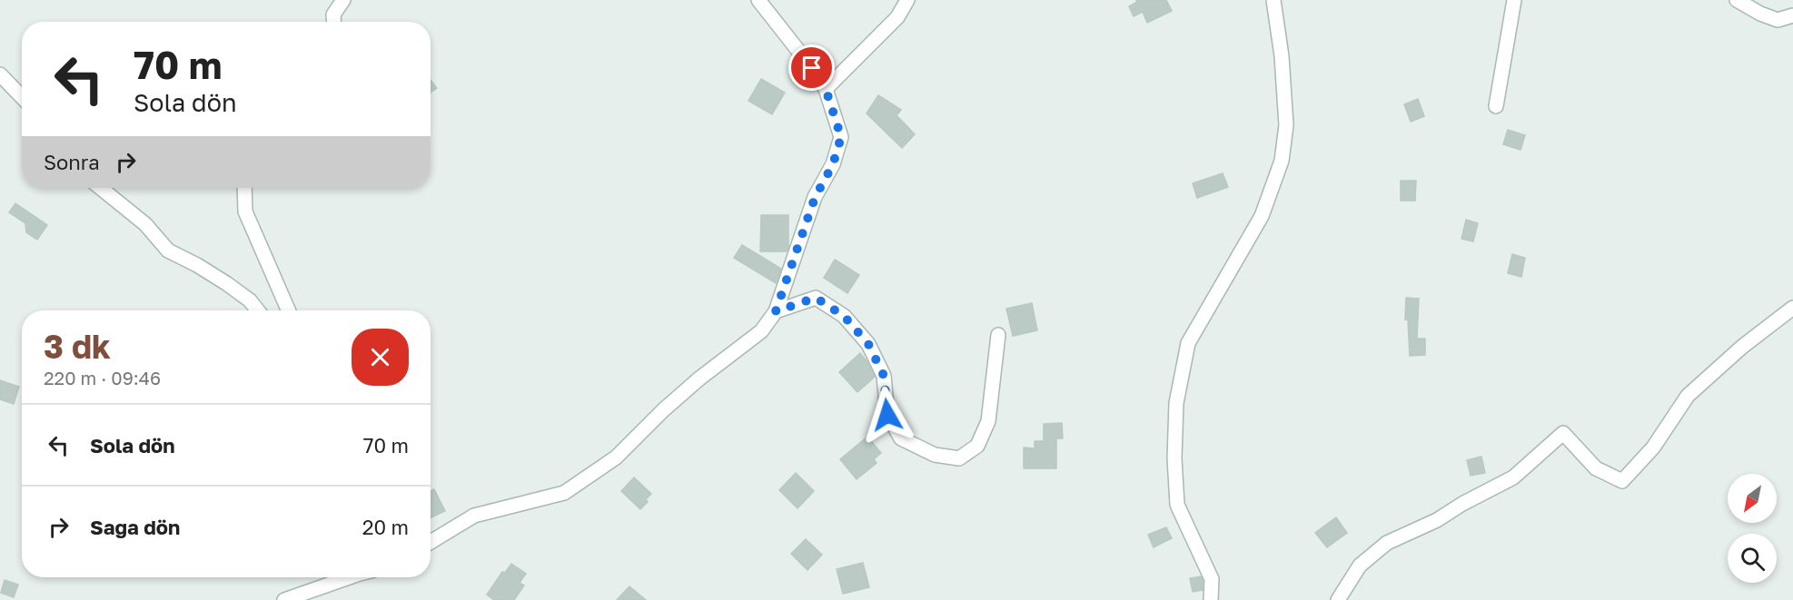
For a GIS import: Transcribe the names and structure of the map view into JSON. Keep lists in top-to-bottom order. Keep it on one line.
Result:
{"north":"bottom left","page":{"turn":["70 m","Sola dön"],"then":"Sonra","heading":["3 dk","220 m · 09:46"],"list":[{"name":"Sola dön","value":"70 m"},{"name":"Sağa dön","value":"20 m"}]}}
